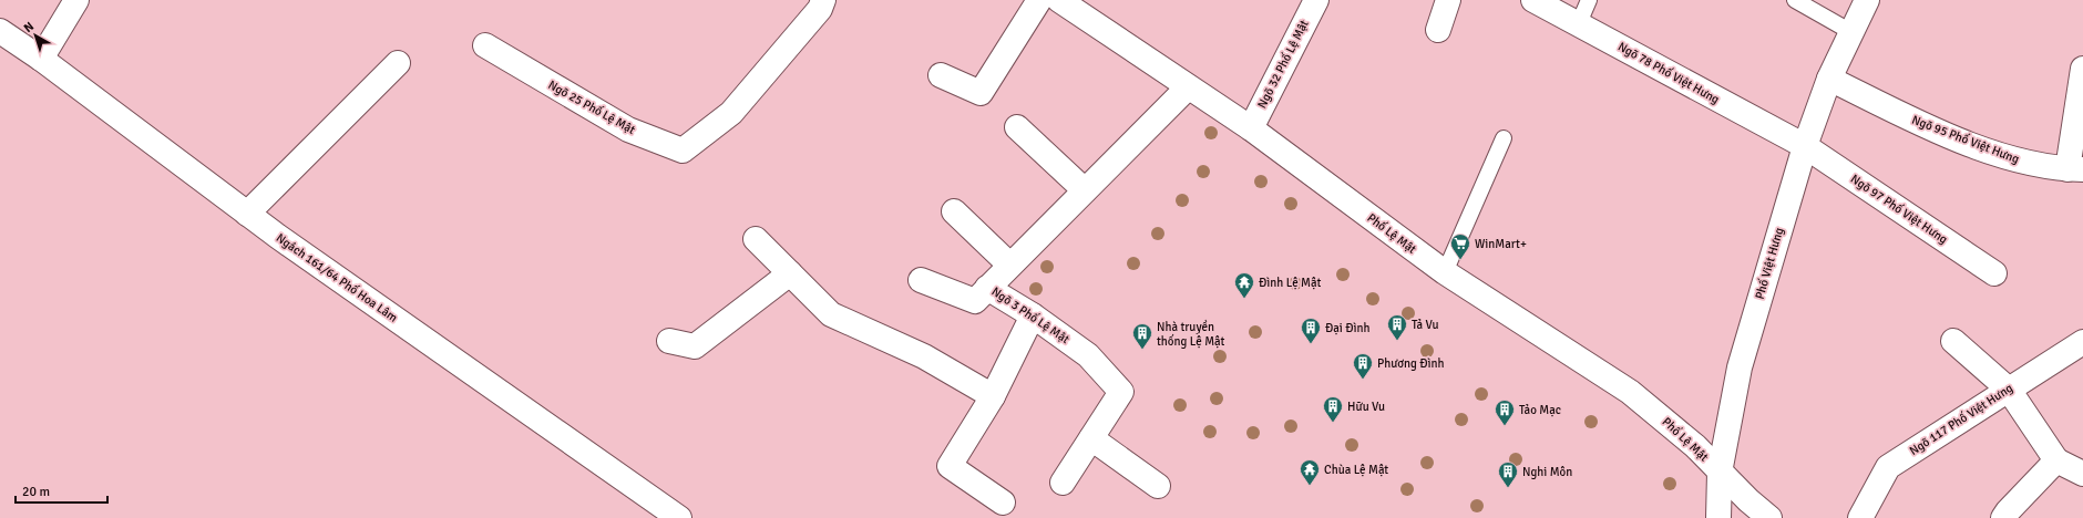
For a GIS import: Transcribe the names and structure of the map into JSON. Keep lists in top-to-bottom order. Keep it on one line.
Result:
{"streets":{"street":["Ngõ 32 Phố Lệ Mật","Ngõ 78 Phố Việt Hưng","Ngõ 25 Phố Lệ Mật","Ngõ 95 Phố Việt Hưng","Ngõ 97 Phố Việt Hưng","Phố Lệ Mật","Phố Việt Hưng","Ngách 161/64 Phố Hoa Lâm","Ngõ 3 Phố Lệ Mật","Ngõ 117 Phố Việt Hưng"]},"crossings":[["Ngõ 32 Phố Lệ Mật","Phố Lệ Mật"],["Ngõ 78 Phố Việt Hưng","Ngõ 97 Phố Việt Hưng"],["Ngõ 78 Phố Việt Hưng","Phố Việt Hưng"],["Ngõ 95 Phố Việt Hưng","Phố Việt Hưng"],["Ngõ 97 Phố Việt Hưng","Phố Việt Hưng"],["Phố Lệ Mật","Phố Việt Hưng"],["Phố Lệ Mật","Ngõ 3 Phố Lệ Mật"]],"places":{"supermarket":["WinMart+"],"temple":["Đình Lệ Mật","Chùa Lệ Mật"],"building":["Tả Vu","Đại Đình","Nhà truyền thống Lệ Mật","Phương Đình","Hữu Vu","Tảo Mạc","Nghi Môn"]},"scale_bar":"20 m","north":"top left"}
